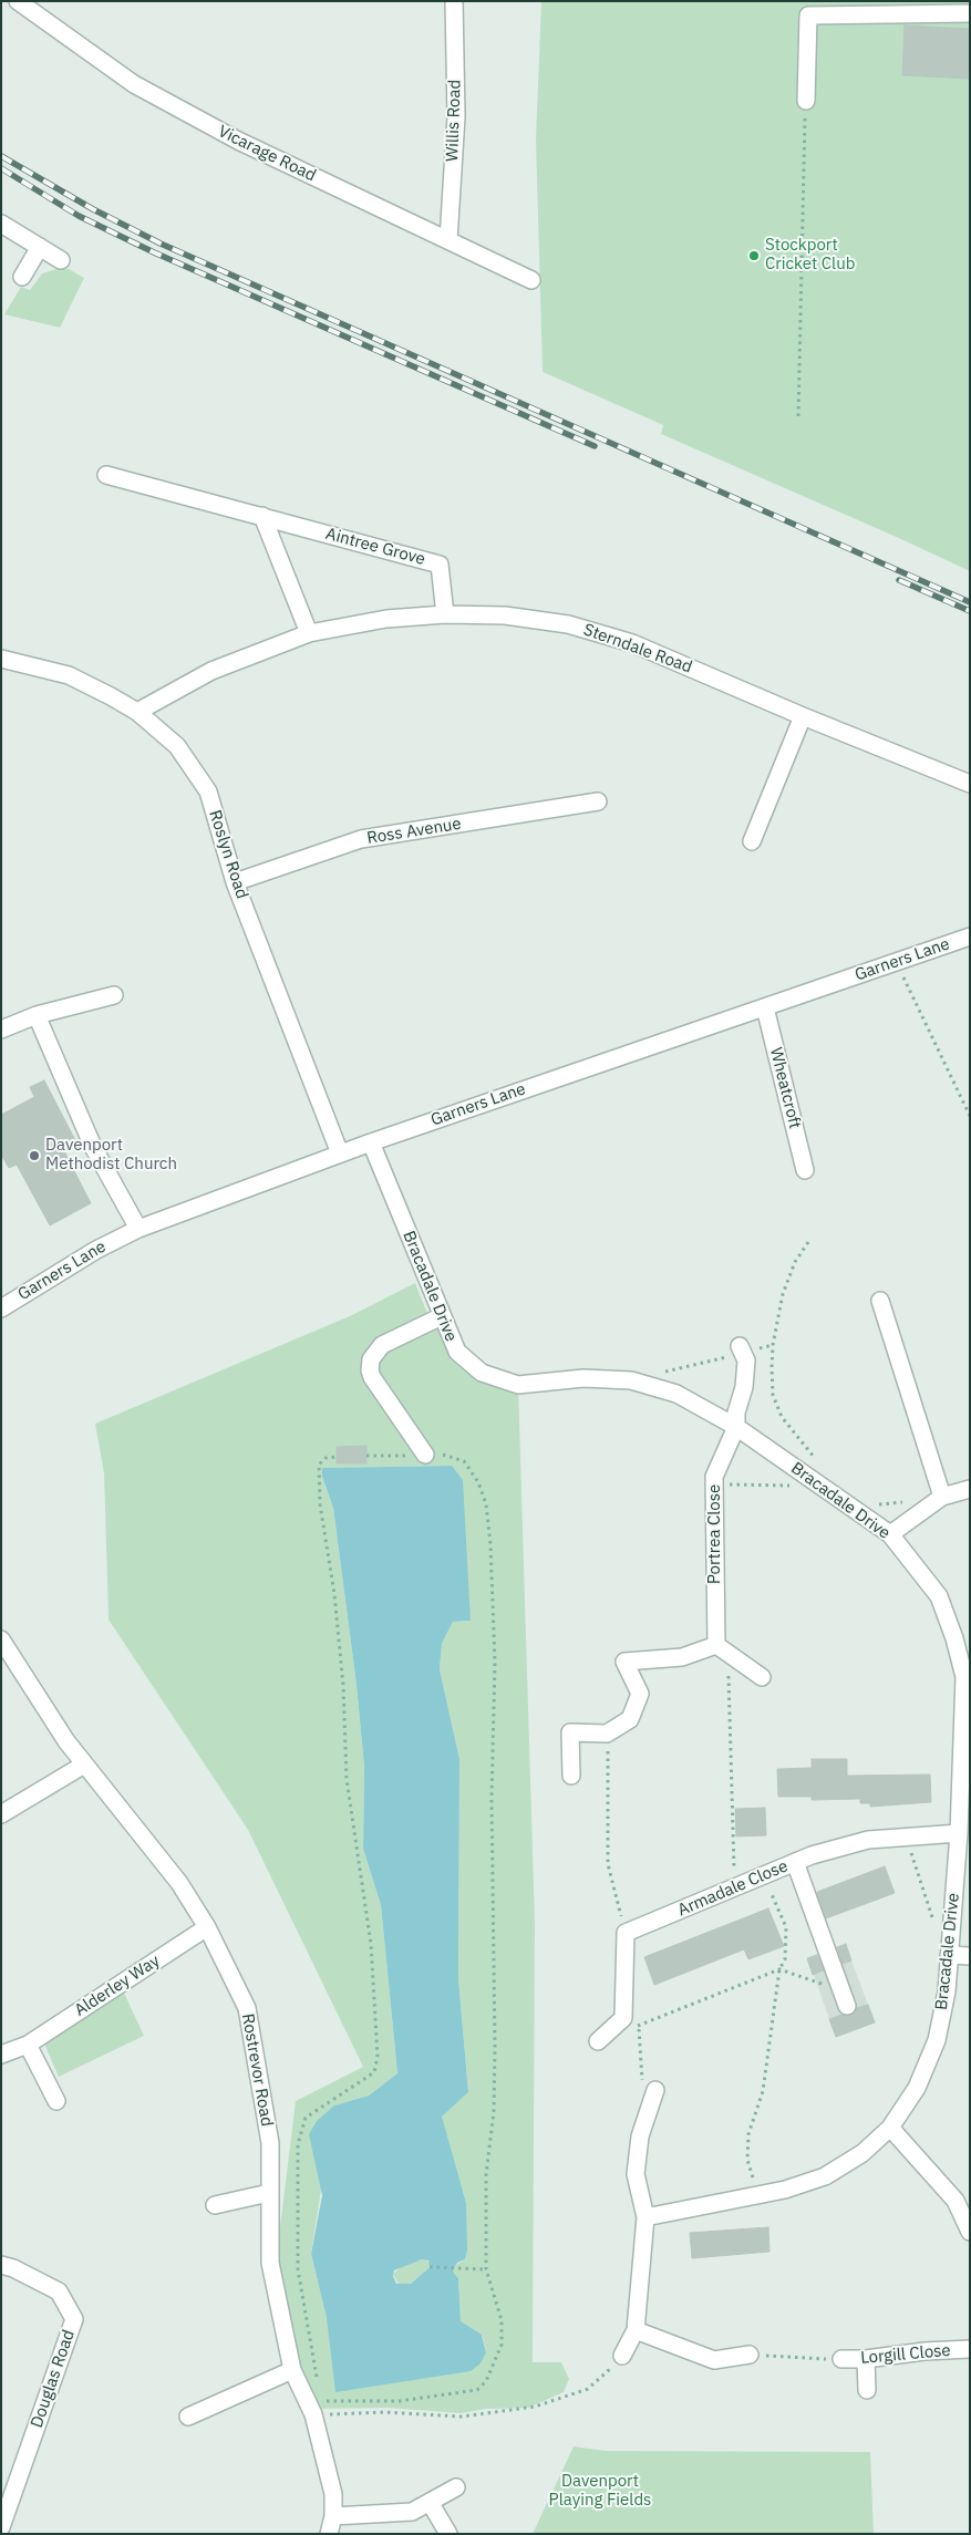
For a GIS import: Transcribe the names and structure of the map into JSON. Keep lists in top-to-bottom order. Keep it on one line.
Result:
{"streets":{"street":["Willis Road","Vicarage Road","Aintree Grove","Sterndale Road","Ross Avenue","Roslyn Road","Garners Lane","Wheatcroft","Bracadale Drive","Portrea Close","Armadale Close","Alderley Way","Rostrevor Road","Lorgill Close","Douglas Road"]},"crossings":[["Willis Road","Vicarage Road"],["Aintree Grove","Sterndale Road"],["Sterndale Road","Roslyn Road"],["Ross Avenue","Roslyn Road"],["Roslyn Road","Garners Lane"],["Garners Lane","Wheatcroft"],["Garners Lane","Bracadale Drive"],["Bracadale Drive","Portrea Close"],["Bracadale Drive","Armadale Close"],["Alderley Way","Rostrevor Road"]],"parks":["Davenport Playing Fields"],"places":["Stockport Cricket Club","Davenport Methodist Church"]}
